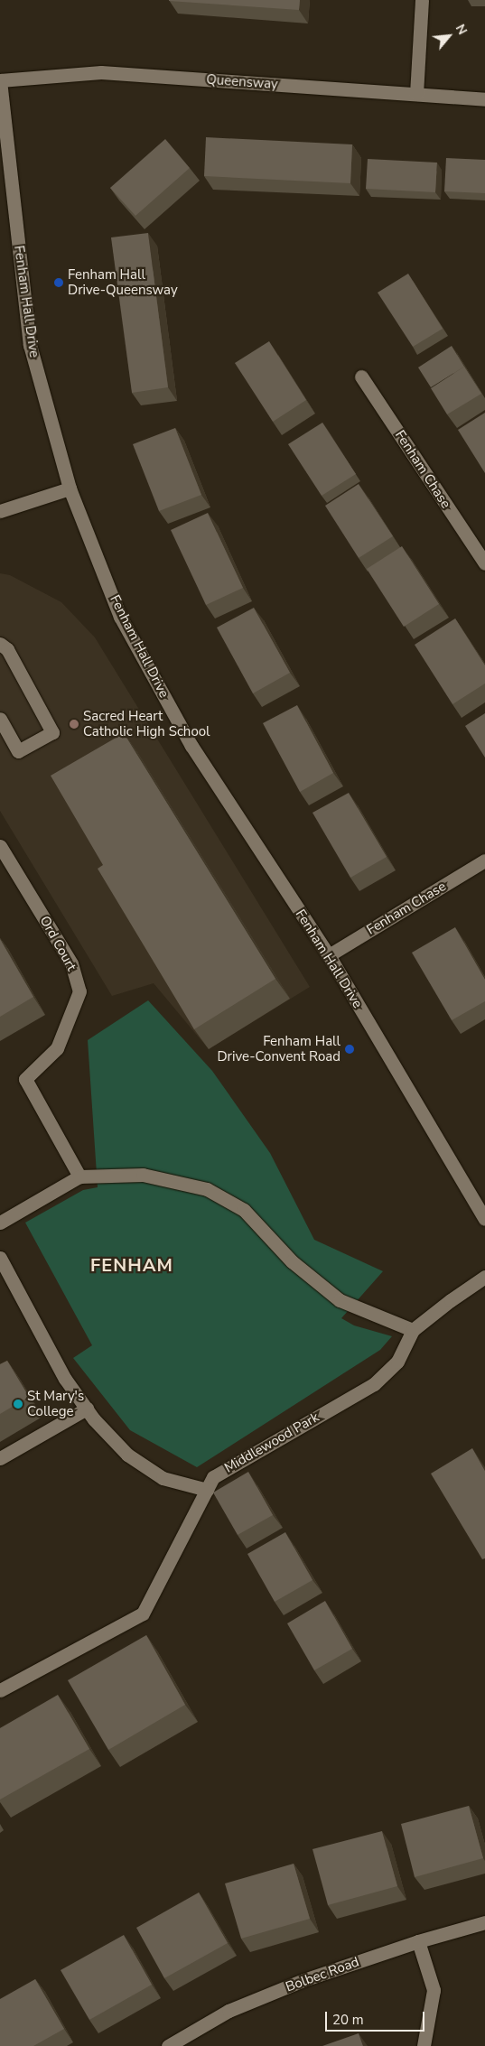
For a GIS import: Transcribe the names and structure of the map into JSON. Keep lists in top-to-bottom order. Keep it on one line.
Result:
{"streets":{"street":["Queensway","Fenham Hall Drive","Fenham Chase","Ord Court","Middlewood Park","Bolbec Road"]},"crossings":[["Queensway","Fenham Hall Drive"],["Fenham Hall Drive","Fenham Chase"]],"districts":["FENHAM"],"places":["Fenham Hall Drive-Queensway","Sacred Heart Catholic High School","Fenham Hall Drive-Convent Road","St Mary's College"],"scale_bar":"20 m","north":"top right"}
